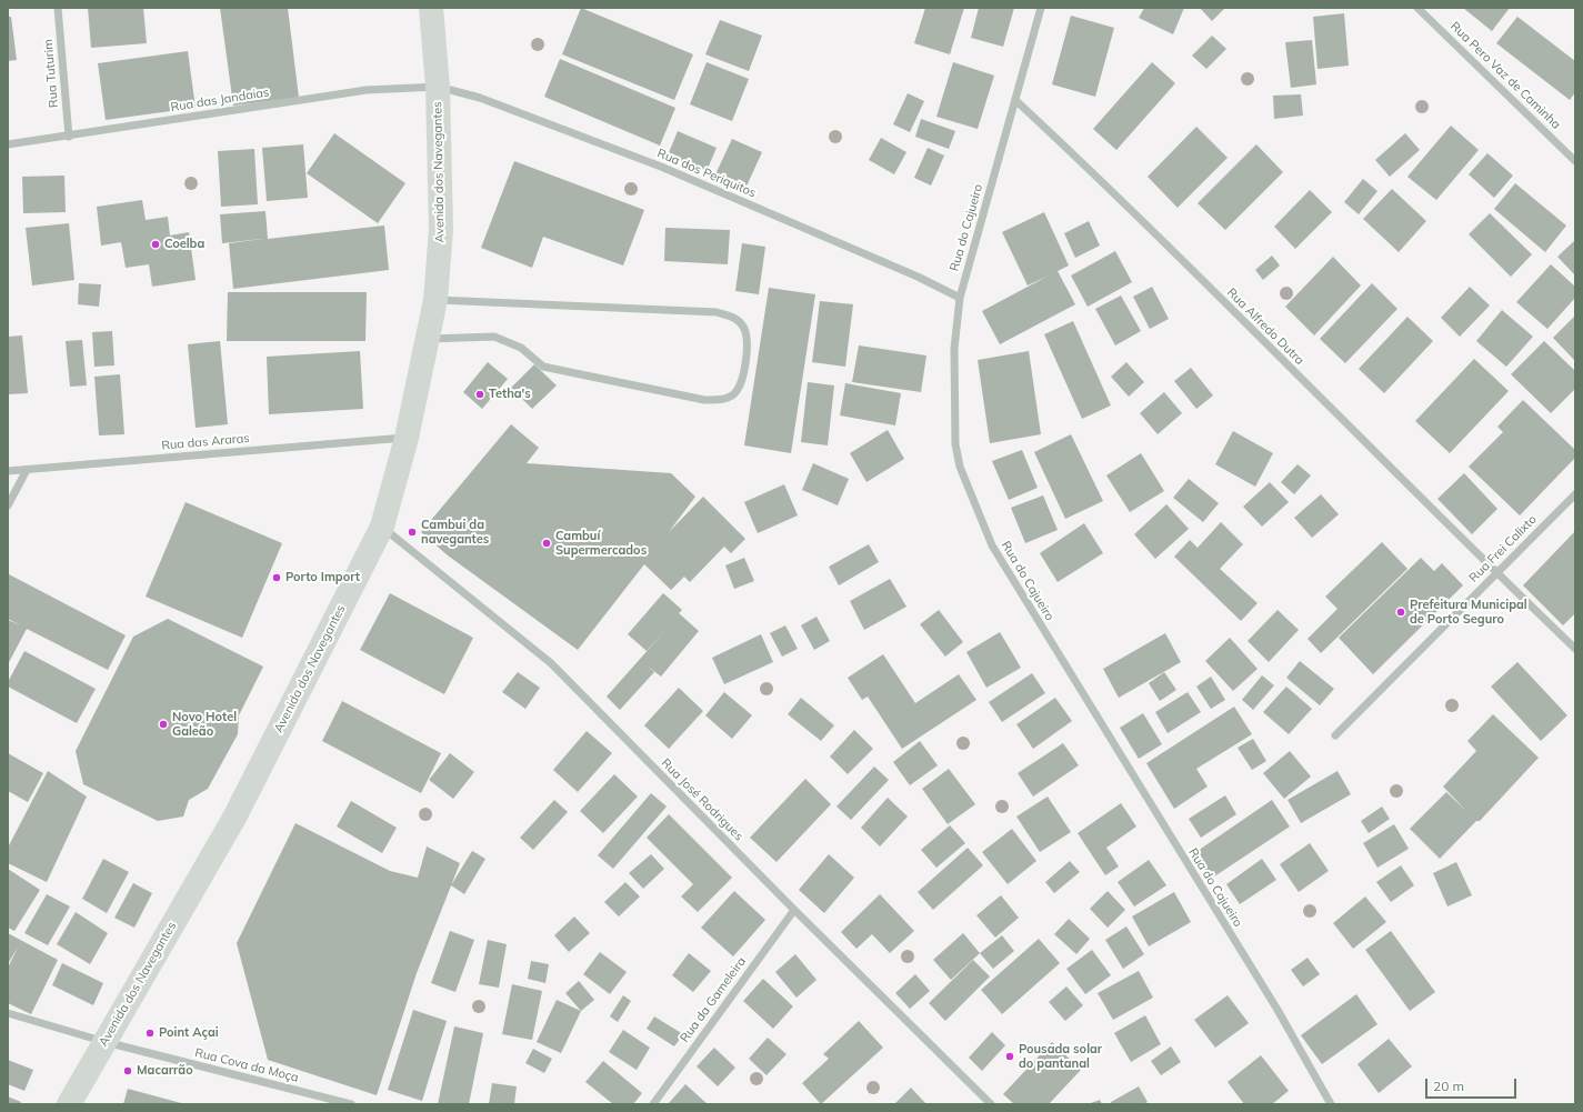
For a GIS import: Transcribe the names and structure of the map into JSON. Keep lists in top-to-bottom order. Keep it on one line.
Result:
{"streets":{"main road":["Avenida dos Navegantes"],"street":["Rua Tuturim","Rua Pero Vaz de Caminha","Rua das Jandaias","Rua dos Periquitos","Rua do Cajueiro","Rua Alfredo Dutra","Rua das Araras","Rua Frei Calixto","Rua José Rodrigues","Rua da Gameleira","Rua Cova da Moça"]},"crossings":[["Rua Tuturim","Rua das Jandaias"],["Rua das Jandaias","Avenida dos Navegantes"],["Rua das Jandaias","Rua dos Periquitos"],["Avenida dos Navegantes","Rua dos Periquitos"],["Avenida dos Navegantes","Rua das Araras"],["Avenida dos Navegantes","Rua José Rodrigues"],["Avenida dos Navegantes","Rua Cova da Moça"],["Rua dos Periquitos","Rua do Cajueiro"],["Rua do Cajueiro","Rua Alfredo Dutra"],["Rua Alfredo Dutra","Rua Frei Calixto"],["Rua José Rodrigues","Rua da Gameleira"]],"places":["Coelba","Tetha's","Cambui da navegantes","Cambuí Supermercados","Porto Import","Prefeitura Municipal de Porto Seguro","Novo Hotel Galeão","Point Açai","Pousada solar do pantanal","Macarrão"],"scale_bar":"20 m"}
